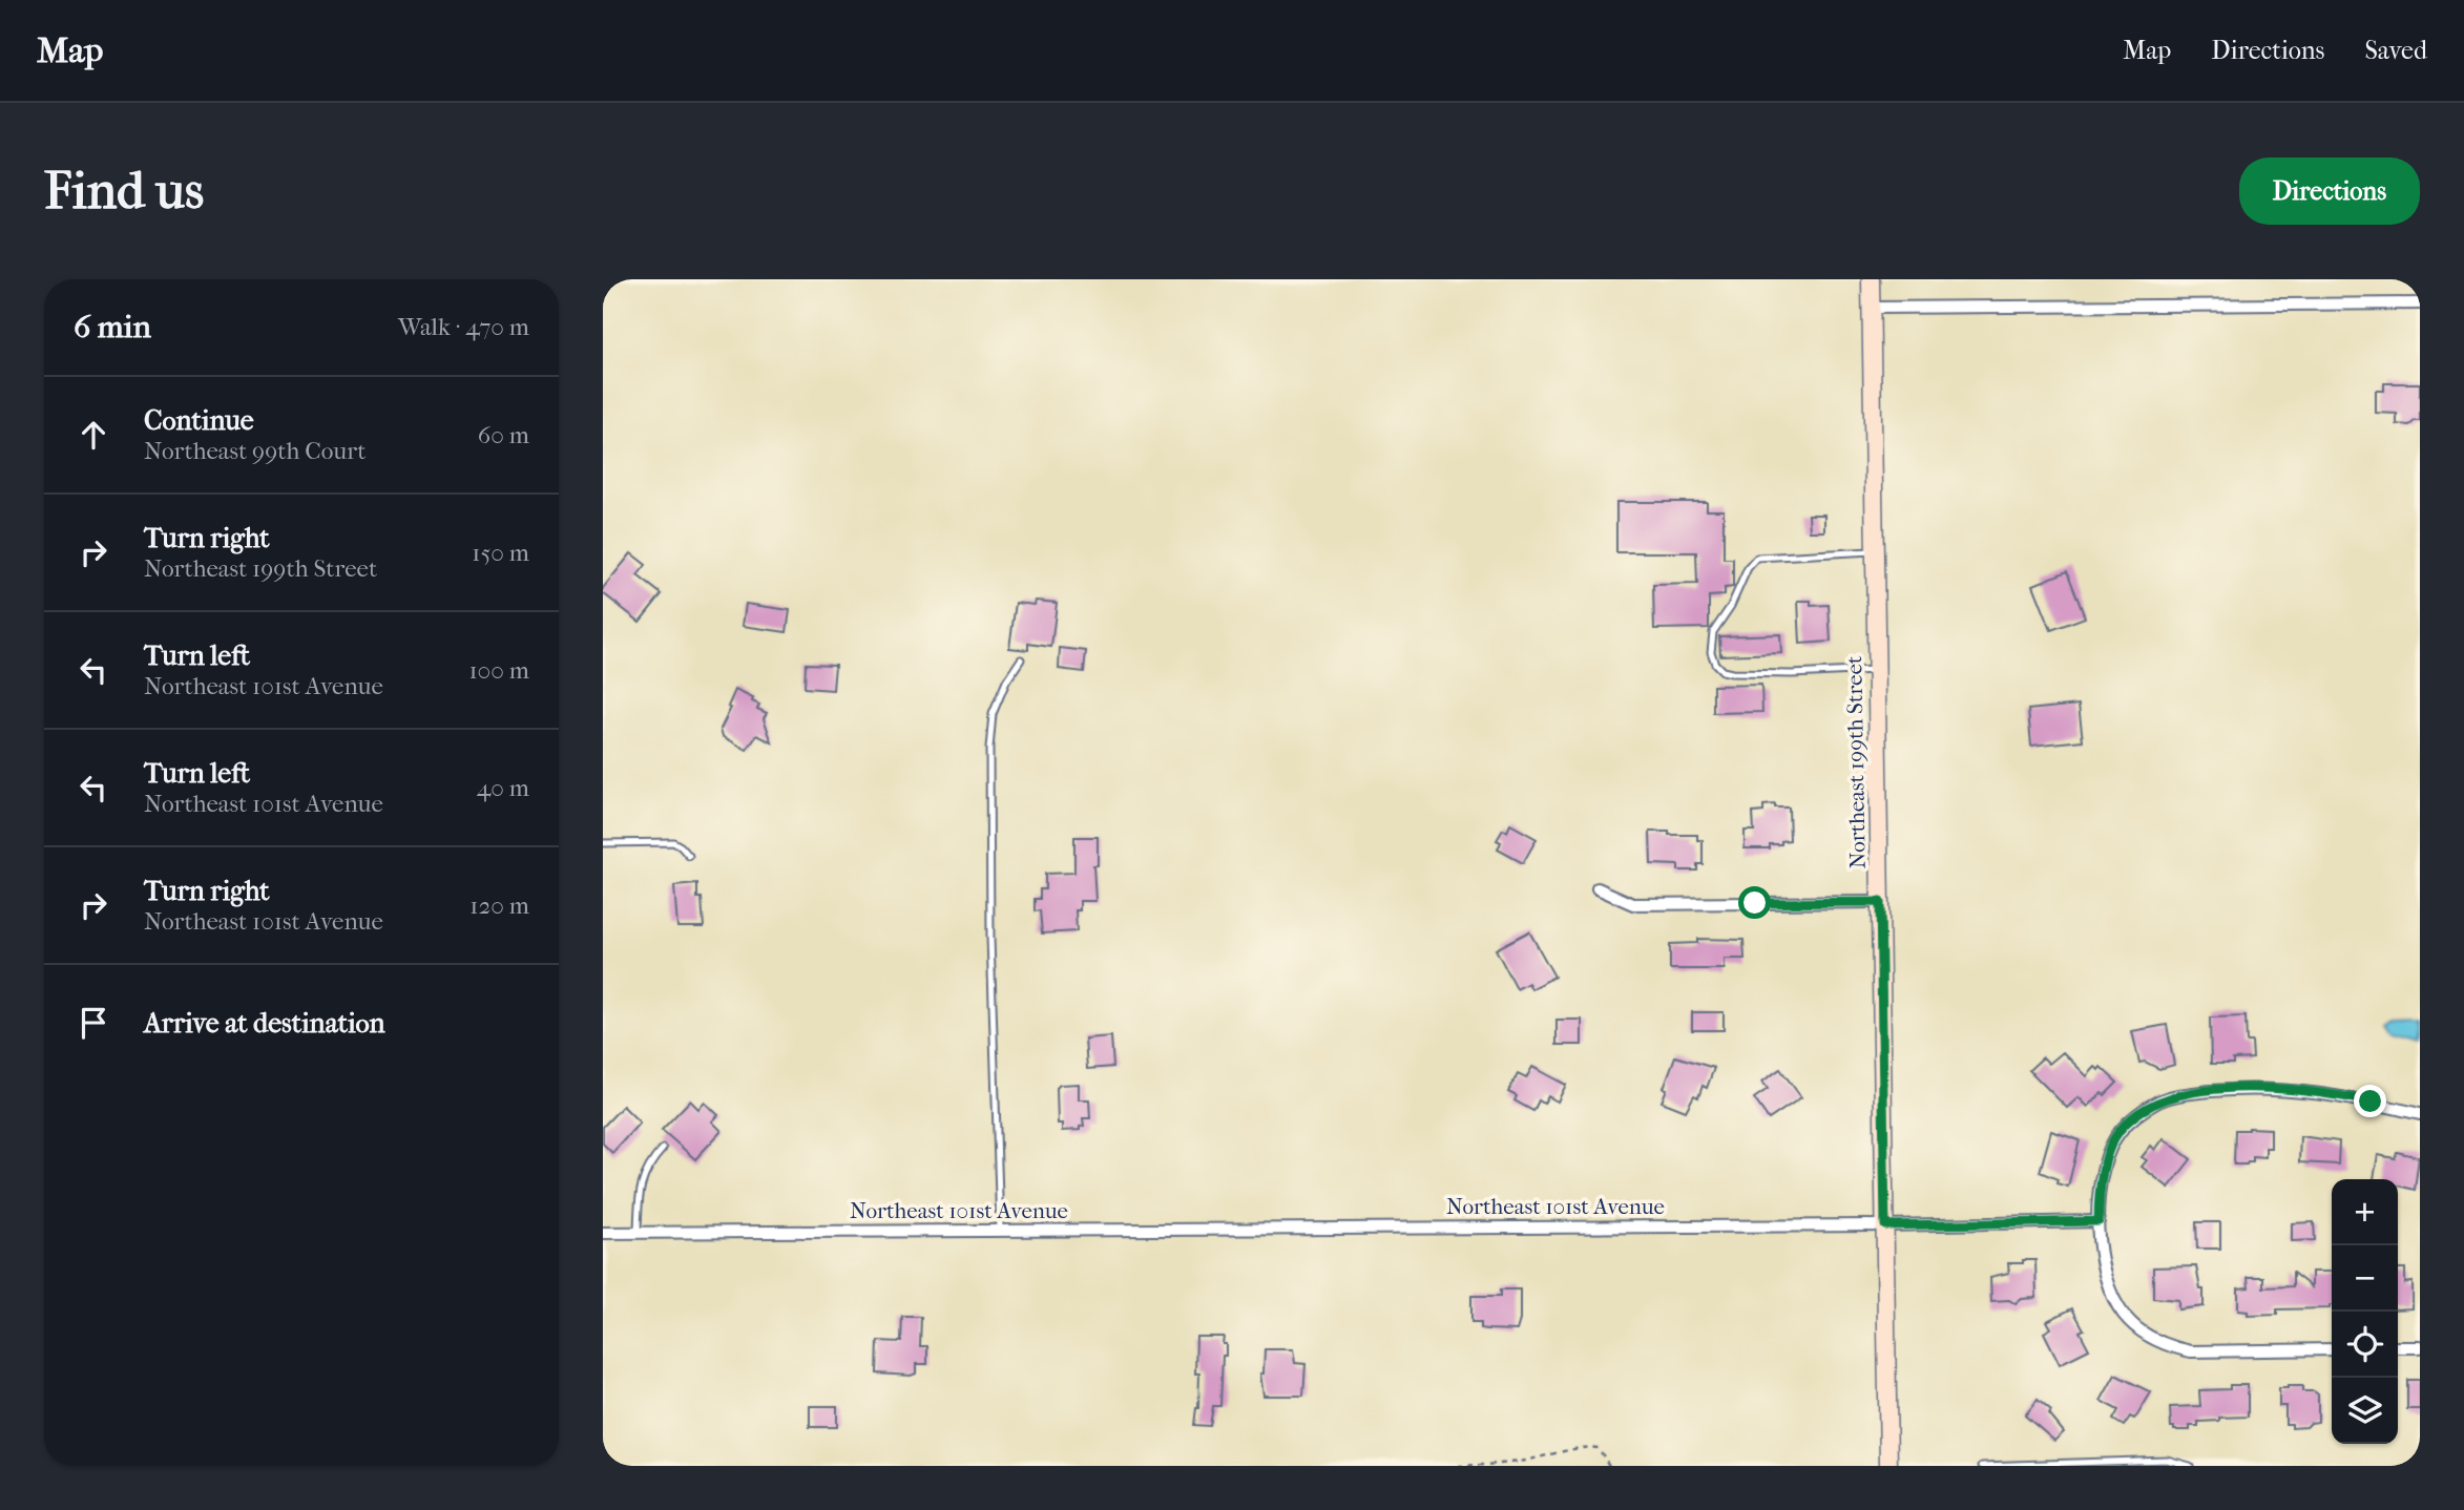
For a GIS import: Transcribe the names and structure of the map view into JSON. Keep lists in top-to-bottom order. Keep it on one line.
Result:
{"streets":{"main road":["Northeast 199th Street"],"street":["Northeast 101st Avenue"]},"crossings":[["Northeast 199th Street","Northeast 101st Avenue"]],"page":{"header":"Map","nav":["Map","Directions","Saved"],"buttons":"Directions","title":"Find us","heading":["6 min","Walk · 470 m"],"list":[["Continue","Northeast 99th Court","60 m"],["Turn right","Northeast 199th Street","150 m"],["Turn left","Northeast 101st Avenue","100 m"],["Turn left","Northeast 101st Avenue","40 m"],["Turn right","Northeast 101st Avenue","120 m"],"Arrive at destination"],"map_buttons":["+","−"]}}
